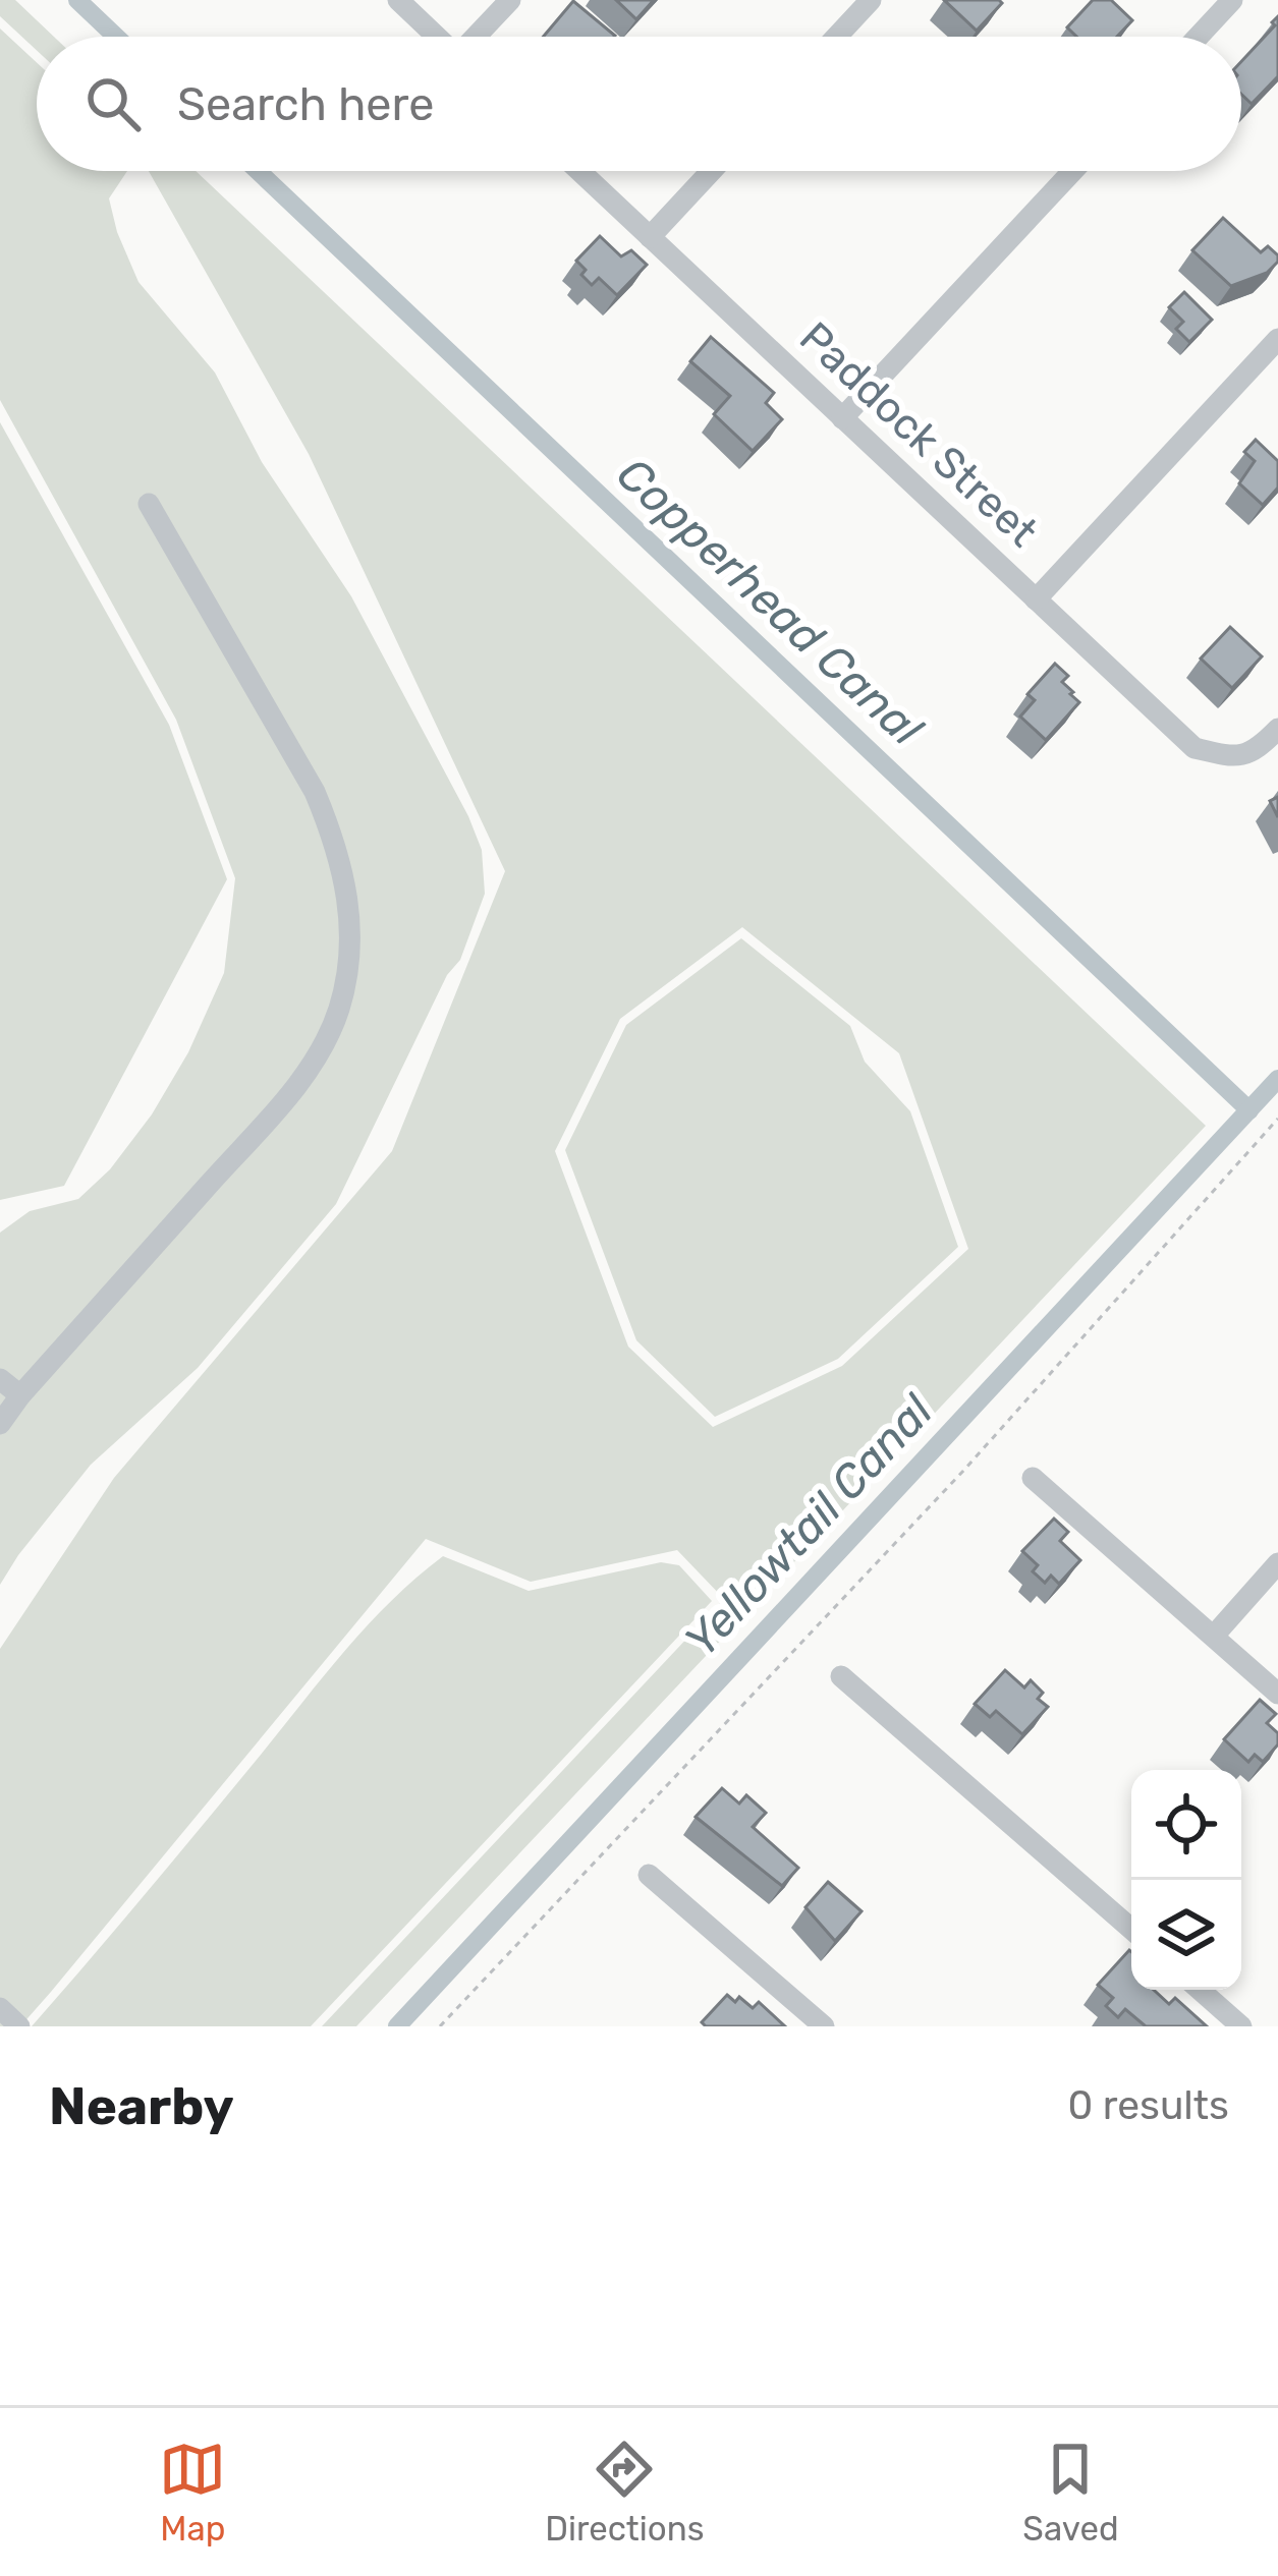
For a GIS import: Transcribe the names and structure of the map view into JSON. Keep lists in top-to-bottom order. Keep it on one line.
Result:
{"streets":{"street":["Paddock Street"]},"water":["Copperhead Canal","Yellowtail Canal"],"page":{"search":"Search here","heading":["Nearby","0 results"],"nav":["Map","Directions","Saved"]}}
